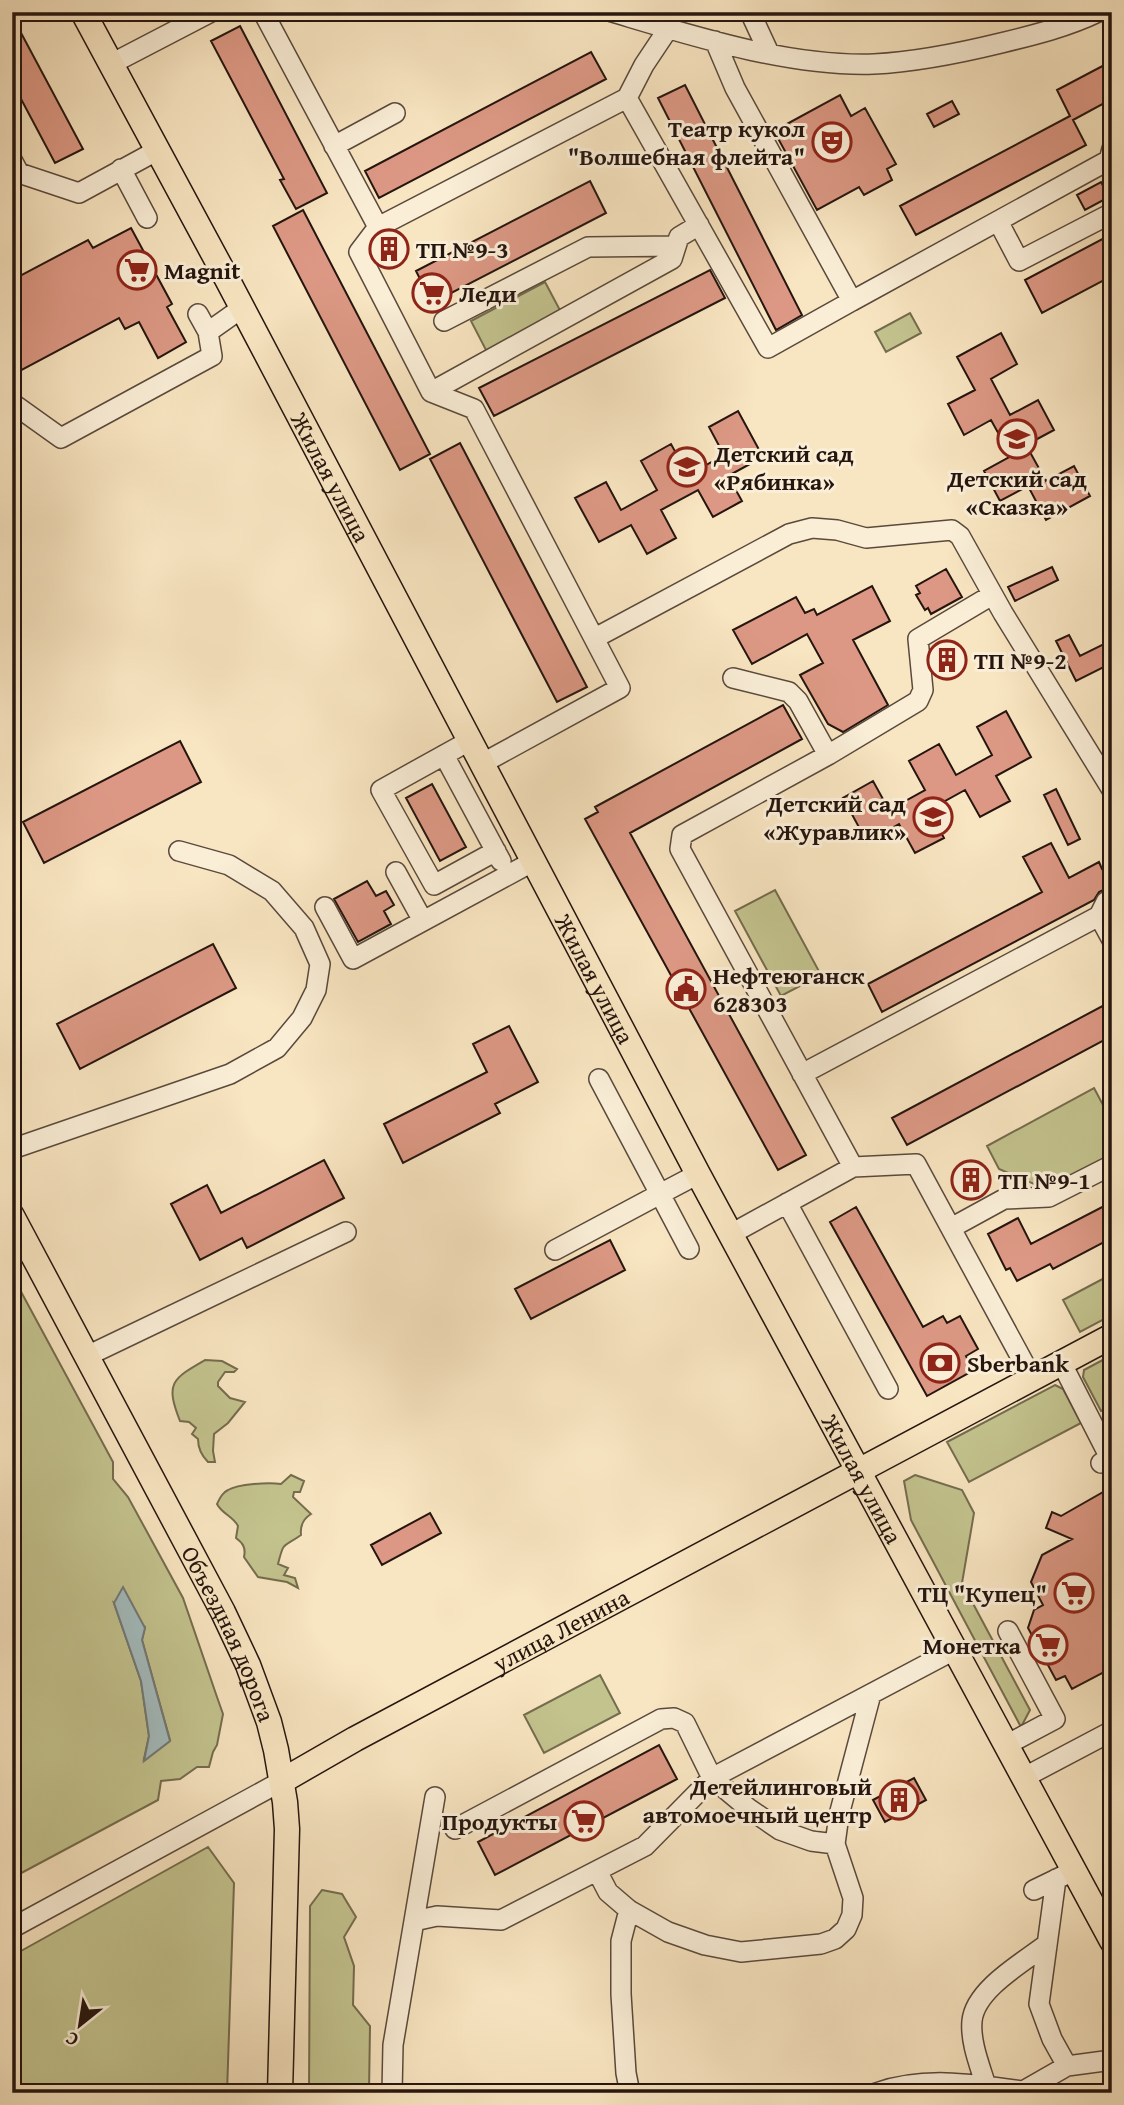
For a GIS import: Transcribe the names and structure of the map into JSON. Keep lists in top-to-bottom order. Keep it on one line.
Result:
{"streets":{"main road":["Жилая улица","улица Ленина","Объездная дорога"]},"crossings":[["Жилая улица","улица Ленина"],["улица Ленина","Объездная дорога"]],"places":{"theatre":["Театр кукол \"Волшебная флейта\""],"building":["ТП №9-3","ТП №9-2","ТП №9-1","Детейлинговый автомоечный центр"],"supermarket":["Magnit","Леди","ТЦ \"Купец\"","Монетка","Продукты"],"school or university":["Детский сад «Сказка»","Детский сад «Рябинка»","Детский сад «Журавлик»"],"public building":["Нефтеюганск 628303"],"bank":["Sberbank"]},"north":"bottom left"}
